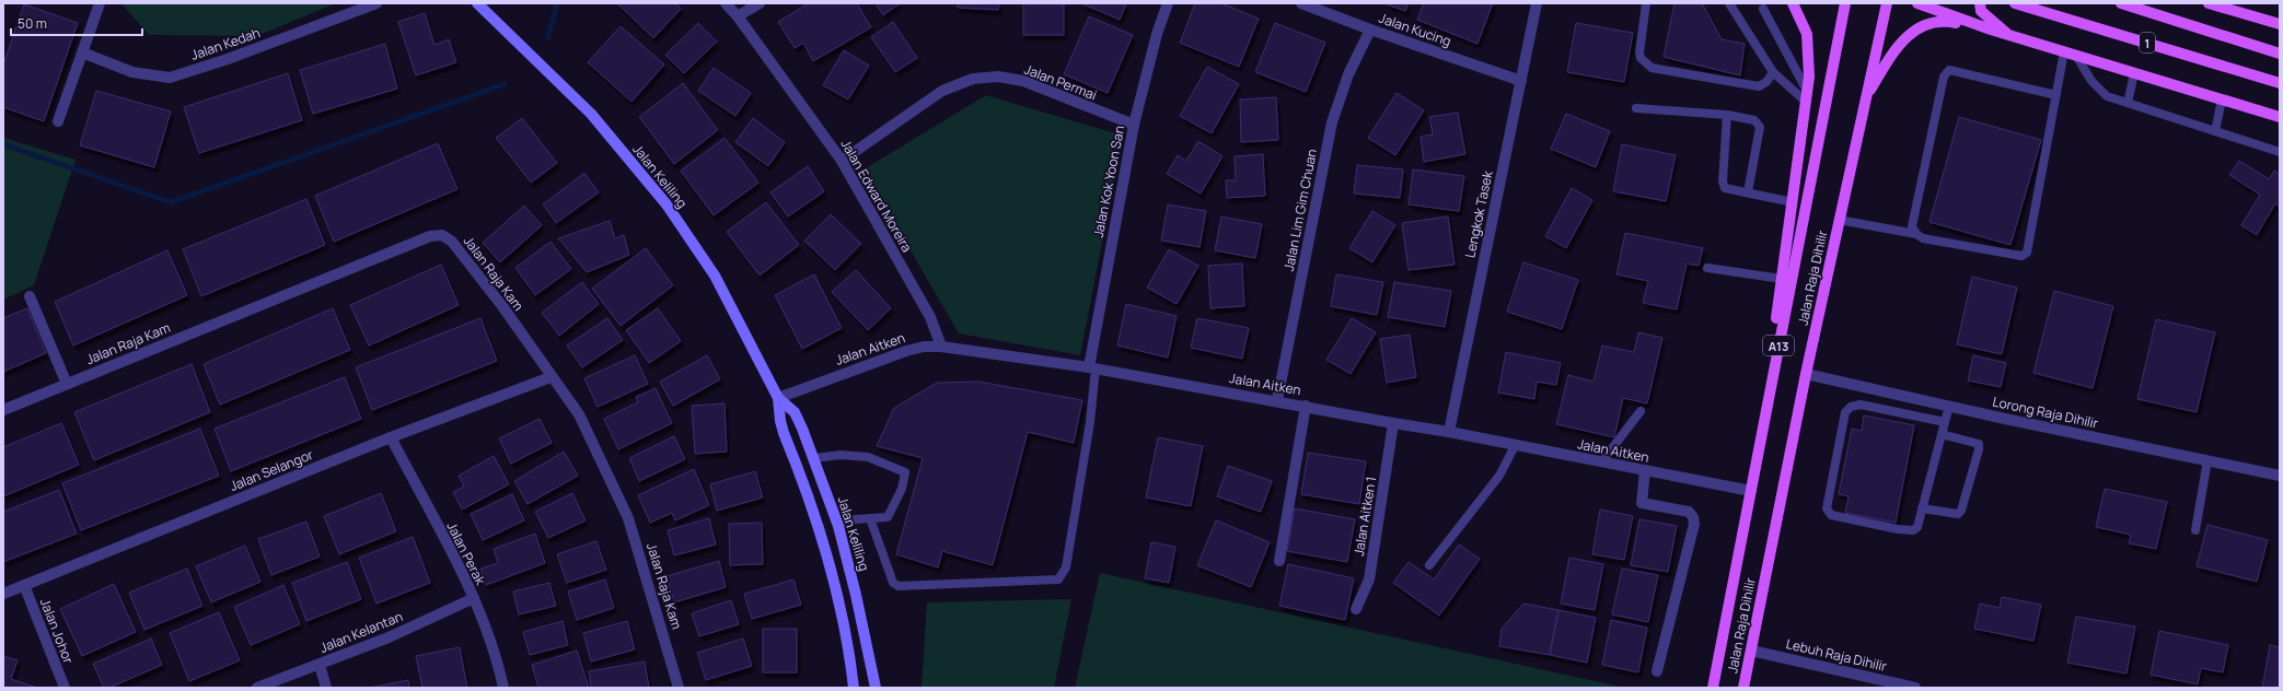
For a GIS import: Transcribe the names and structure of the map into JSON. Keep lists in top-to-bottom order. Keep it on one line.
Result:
{"streets":{"main road":["1","Jalan Keliling","Jalan Raja Dihilir","A13"],"street":["Jalan Kucing","Jalan Kedah","Jalan Permai","Jalan Kok Yoon San","Jalan Edward Moreira","Jalan Lim Gim Chuan","Lengkok Tasek","Jalan Raja Kam","Jalan Aitken","Lorong Raja Dihilir","Jalan Selangor","Jalan Aitken 1","Jalan Perak","Jalan Johor","Jalan Kelantan","Lebuh Raja Dihilir"]},"crossings":[["Jalan Kucing","Jalan Lim Gim Chuan"],["Jalan Kucing","Lengkok Tasek"],["Jalan Permai","Jalan Kok Yoon San"],["Jalan Permai","Jalan Edward Moreira"],["Jalan Keliling","Jalan Aitken"],["Jalan Kok Yoon San","Jalan Aitken"],["Jalan Edward Moreira","Jalan Aitken"],["Jalan Lim Gim Chuan","Jalan Aitken"],["Lengkok Tasek","Jalan Aitken"],["Jalan Raja Kam","Jalan Selangor"],["Jalan Raja Dihilir","Jalan Aitken"],["Jalan Raja Dihilir","Lorong Raja Dihilir"],["Jalan Raja Dihilir","Lebuh Raja Dihilir"],["Jalan Aitken","Jalan Aitken 1"],["Jalan Selangor","Jalan Perak"],["Jalan Selangor","Jalan Johor"],["Jalan Perak","Jalan Kelantan"]],"scale_bar":"50 m"}
